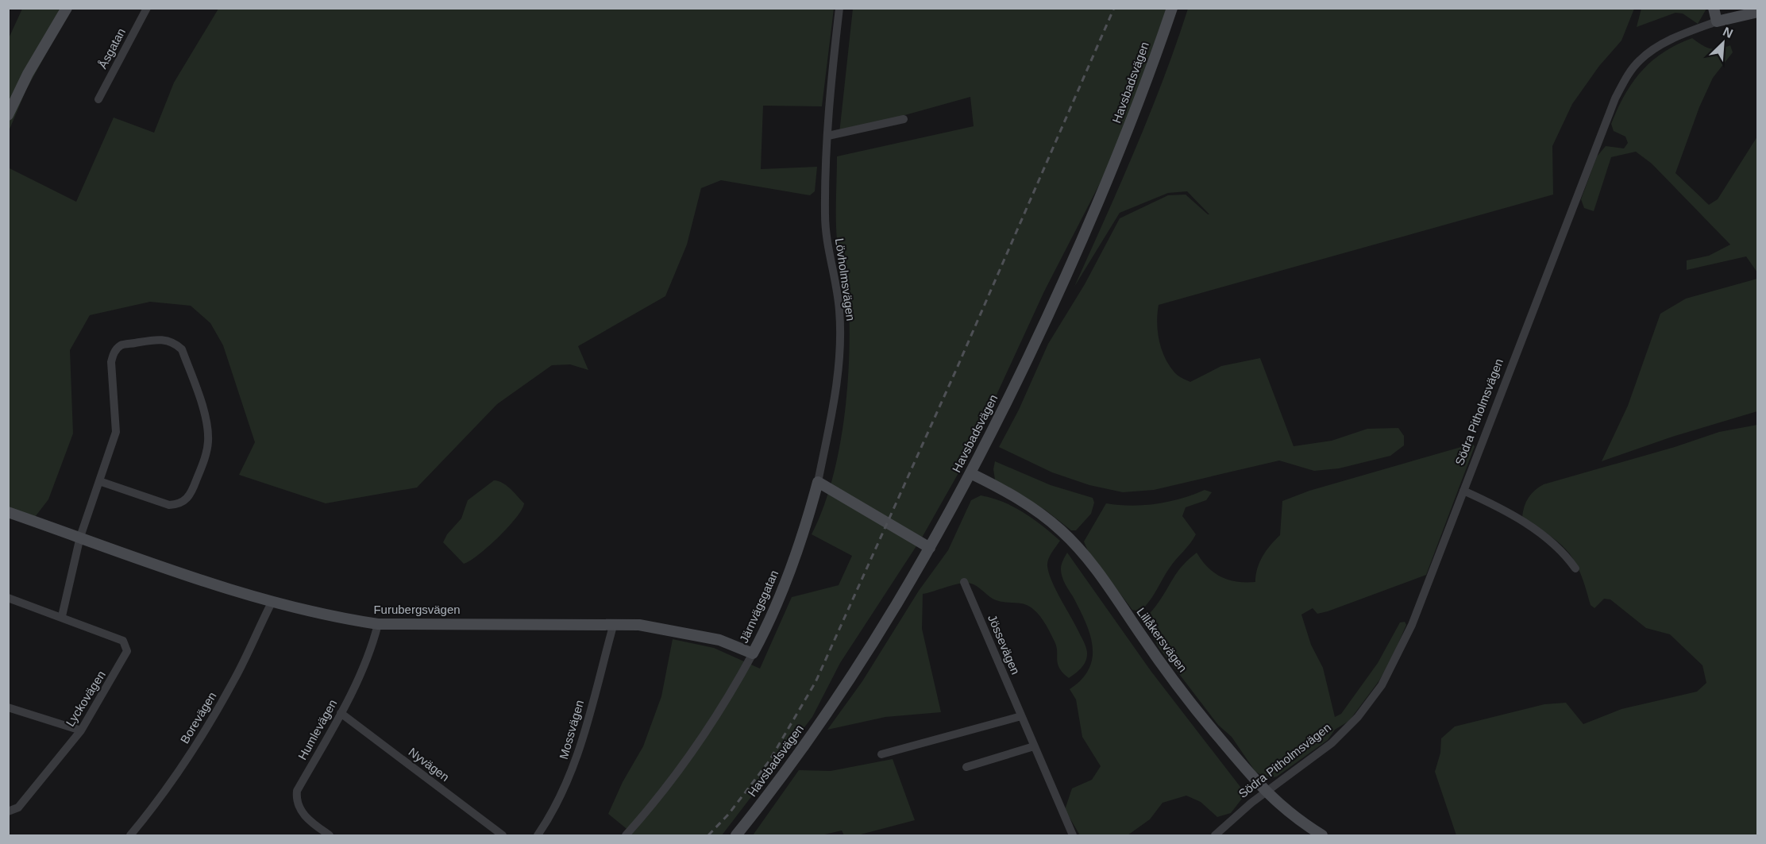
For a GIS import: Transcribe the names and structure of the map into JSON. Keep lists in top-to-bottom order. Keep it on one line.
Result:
{"streets":{"street":["Åsgatan","Havsbadsvägen","Lövholmsvägen","Södra Pitholmsvägen","Järnvägsgatan","Furubergsvägen","Lillåkersvägen","Jössevägen","Lyckovägen","Borevägen","Humlevägen","Mossvägen","Nyvägen"]},"crossings":[["Havsbadsvägen","Lillåkersvägen"],["Lövholmsvägen","Järnvägsgatan"],["Södra Pitholmsvägen","Lillåkersvägen"],["Järnvägsgatan","Furubergsvägen"],["Furubergsvägen","Borevägen"],["Furubergsvägen","Humlevägen"],["Furubergsvägen","Mossvägen"],["Humlevägen","Nyvägen"]],"north":"top right"}
